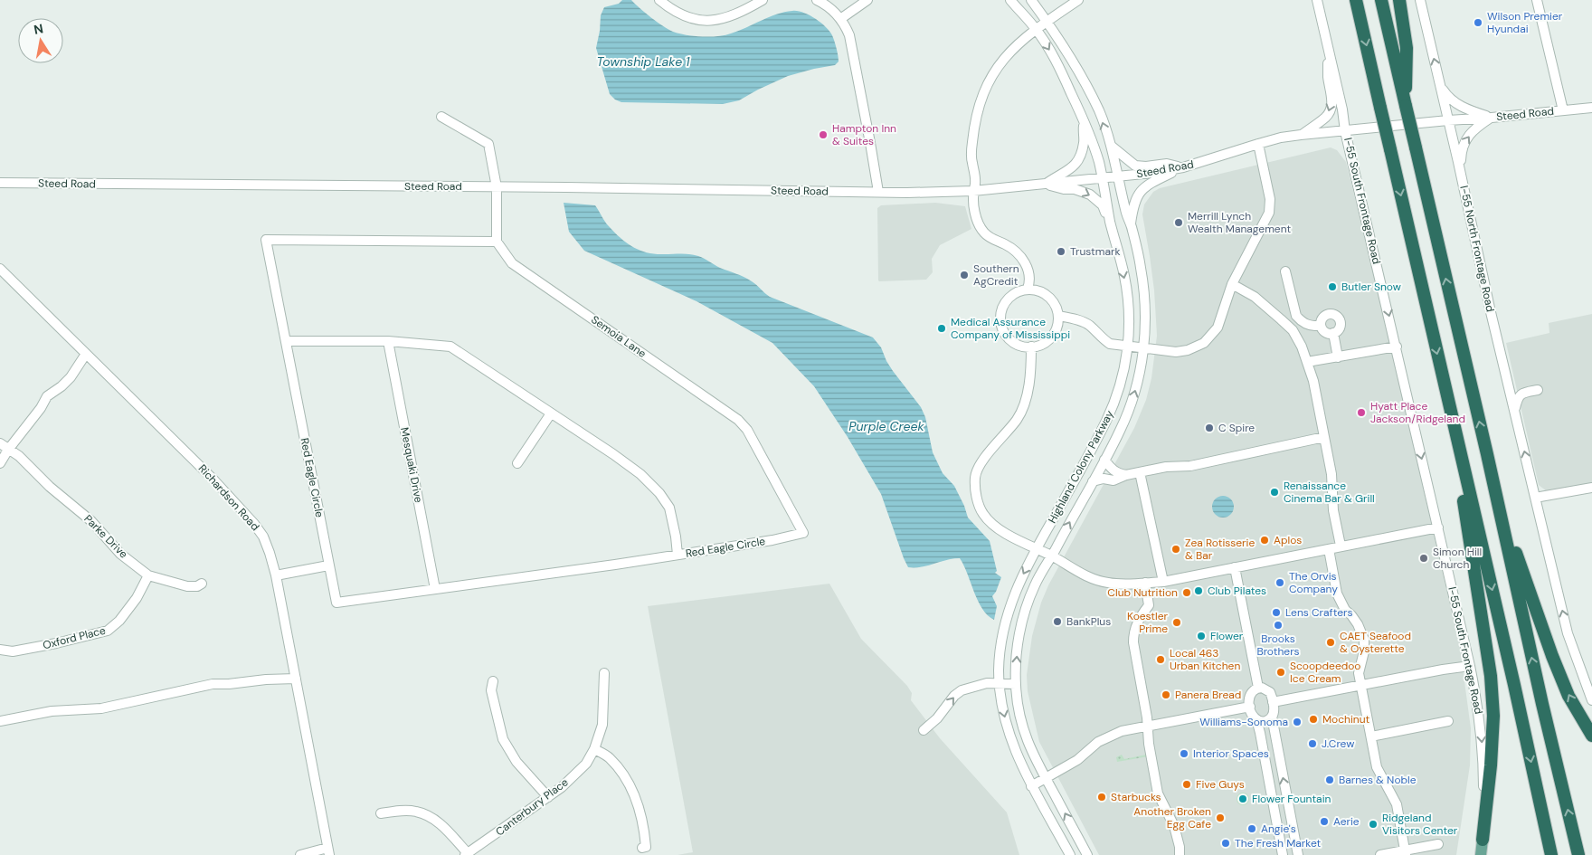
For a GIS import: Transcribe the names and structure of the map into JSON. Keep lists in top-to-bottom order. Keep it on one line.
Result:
{"streets":{"main road":["I-55 South Frontage Road"],"street":["Steed Road","I-55 North Frontage Road","Semoia Lane","Mesquaki Drive","Highland Colony Parkway","Red Eagle Circle","Richardson Road","Parke Drive","Oxford Place","Canterbury Place"]},"crossings":[["Steed Road","I-55 South Frontage Road"],["Steed Road","I-55 North Frontage Road"],["Steed Road","Highland Colony Parkway"],["Semoia Lane","Red Eagle Circle"],["Mesquaki Drive","Red Eagle Circle"],["Parke Drive","Oxford Place"]],"one_way":["I-55 South Frontage Road","I-55 North Frontage Road"],"water":["Township Lake 1","Purple Creek"],"places":["Wilson Premier Hyundai","Hampton Inn & Suites","Merrill Lynch Wealth Management","Trustmark","Southern AgCredit","Butler Snow","Medical Assurance Company of Mississippi","Hyatt Place Jackson/Ridgeland","C Spire","Renaissance Cinema Bar & Grill","Aplos","Zea Rotisserie & Bar","Simon Hill Church","The Orvis Company","Club Pilates","Club Nutrition","Lens Crafters","BankPlus","Koestler Prime","Brooks Brothers","Flower","CAET Seafood & Oysterette","Local 463 Urban Kitchen","Scoopdeedoo Ice Cream","Panera Bread","Mochinut","Williams-Sonoma","J.Crew","Interior Spaces","Barnes & Noble","Five Guys","Starbucks","Flower Fountain","Another Broken Egg Cafe","Aerie","Ridgeland Visitors Center","Angie's","The Fresh Market"],"north":"top"}
